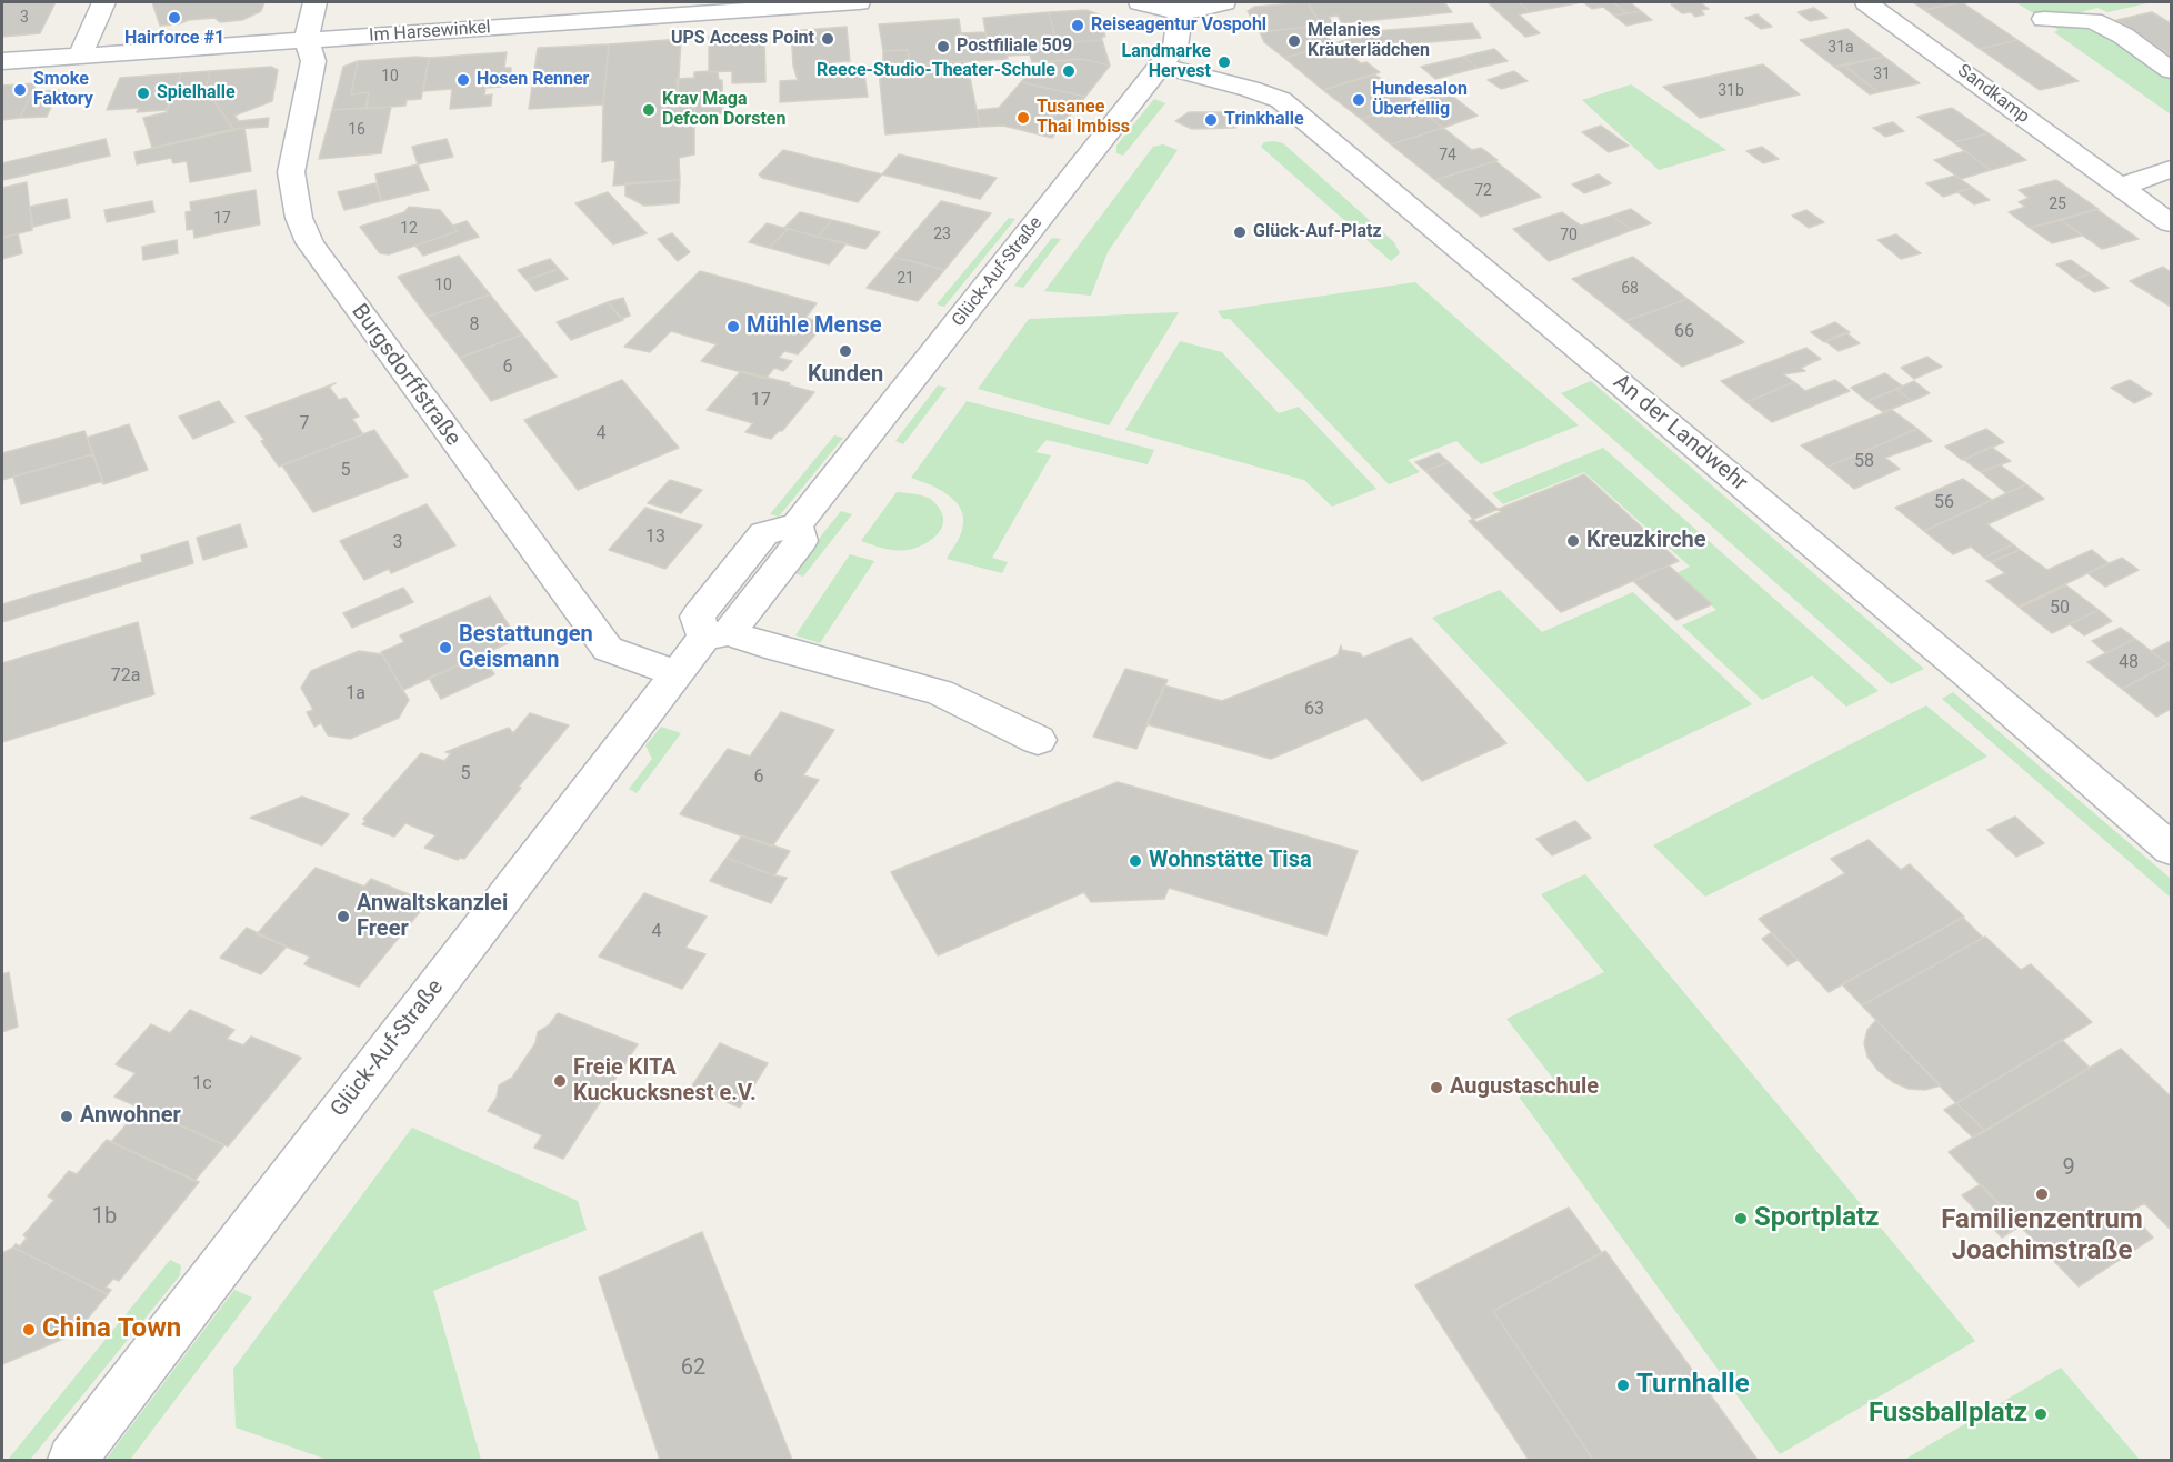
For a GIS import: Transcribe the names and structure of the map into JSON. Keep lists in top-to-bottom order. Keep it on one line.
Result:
{"streets":{"street":["Im Harsewinkel","Sandkamp","Glück-Auf-Straße","Burgsdorffstraße","An der Landwehr"]},"crossings":[["Im Harsewinkel","Burgsdorffstraße"],["Glück-Auf-Straße","Burgsdorffstraße"],["Glück-Auf-Straße","An der Landwehr"]],"places":["Hairforce #1","Reiseagentur Vospohl","UPS Access Point","Melanies Kräuterlädchen","Postfiliale 509","Landmarke Hervest","Reece-Studio-Theater-Schule","Hosen Renner","Smoke Faktory","Spielhalle","Hundesalon Überfellig","Krav Maga Defcon Dorsten","Tusanee Thai Imbiss","Trinkhalle","Glück-Auf-Platz","Mühle Mense","Kunden","Kreuzkirche","Bestattungen Geismann","Wohnstätte Tisa","Anwaltskanzlei Freer","Freie KITA Kuckucksnest e.V.","Augustaschule","Anwohner","Familienzentrum Joachimstraße","Sportplatz","China Town","Turnhalle","Fussballplatz"],"house_numbers":["3","31a","31","10","31b","16","74","72","25","17","12","23","70","21","10","68","8","66","6","17","7","4","58","5","56","13","3","50","48","72a","1a","63","5","6","4","1c","9","1b","62"]}
